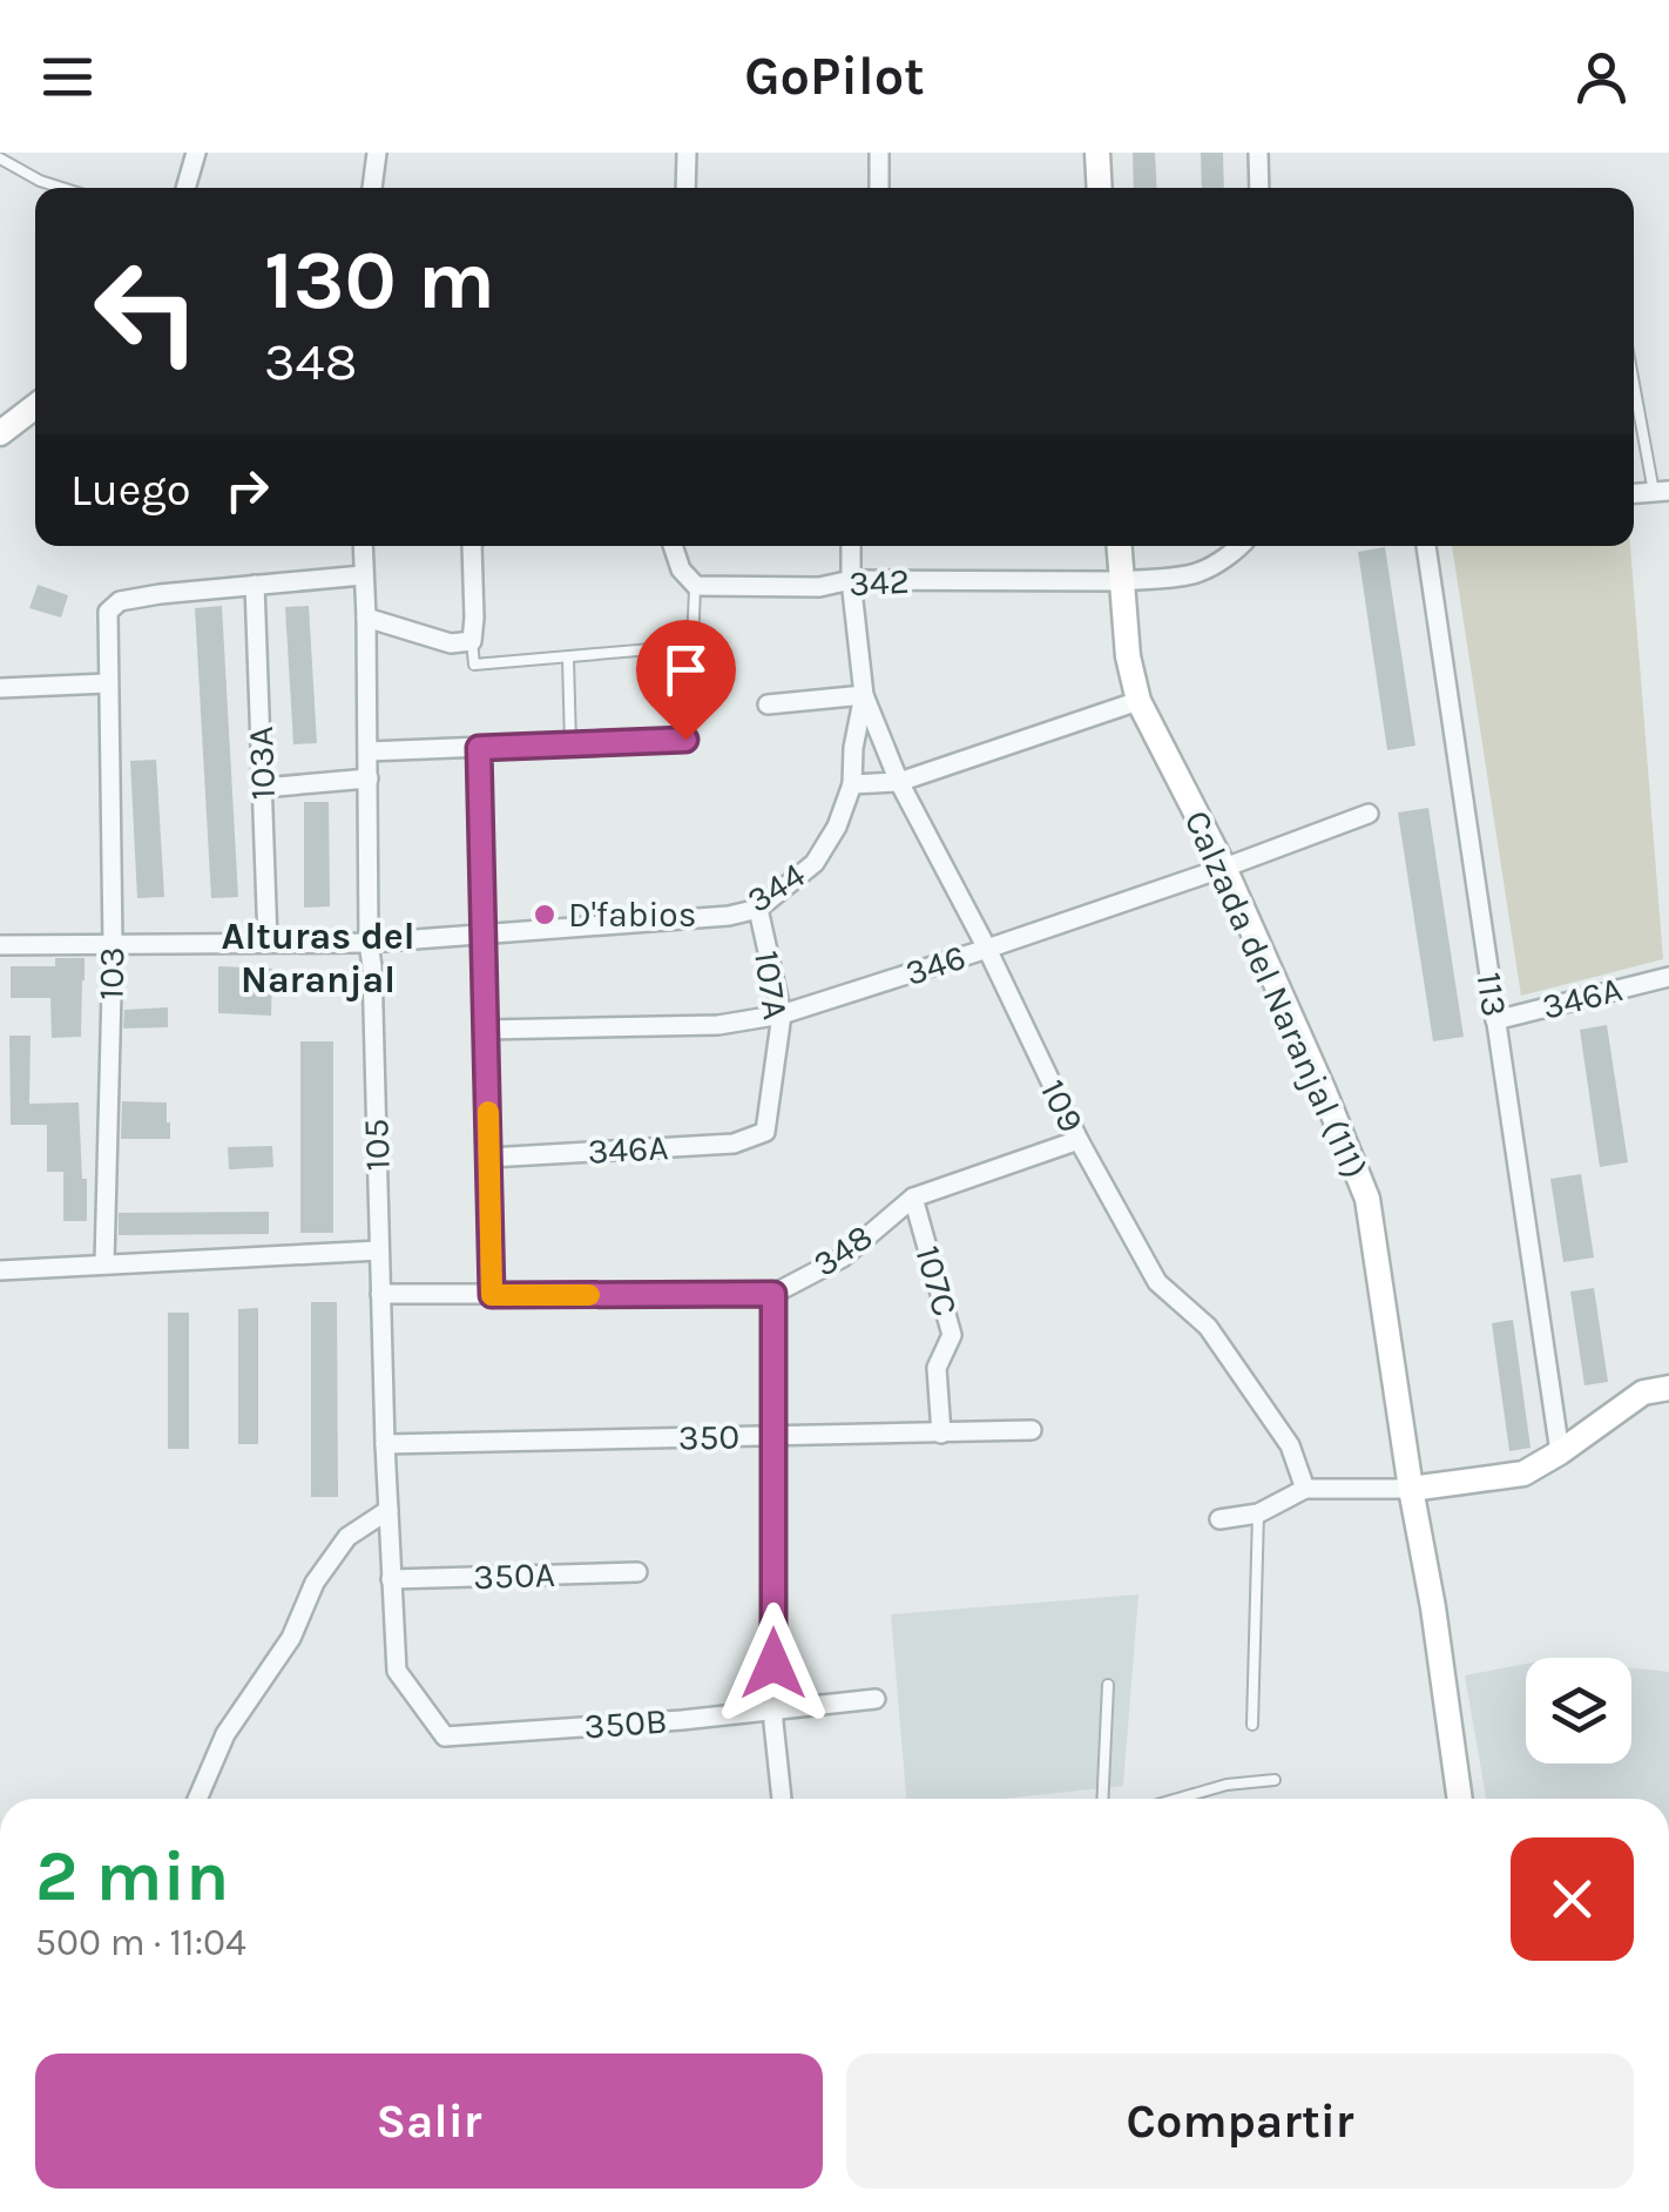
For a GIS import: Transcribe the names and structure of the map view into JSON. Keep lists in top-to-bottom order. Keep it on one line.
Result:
{"streets":{"main road":["Calzada del Naranjal (111)"],"street":["342","103A","344","346","103","107A","113","346A","109","105","348","107C","350","350A","350B"]},"crossings":[["342","Calzada del Naranjal (111)"],["342","109"],["103A","344"],["344","103"],["344","107A"],["344","109"],["344","105"],["346","107A"],["346","Calzada del Naranjal (111)"],["346","109"],["107A","346A"],["113","346A"],["109","348"],["105","348"],["105","350"],["105","350A"],["105","350B"],["348","107C"],["107C","350"]],"districts":["Alturas del Naranjal"],"places":["D'fabios"],"page":{"header":"GoPilot","turn":["130 m","348"],"then":"Luego","heading":["2 min","500 m · 11:04"],"buttons":["Salir","Compartir"]}}
